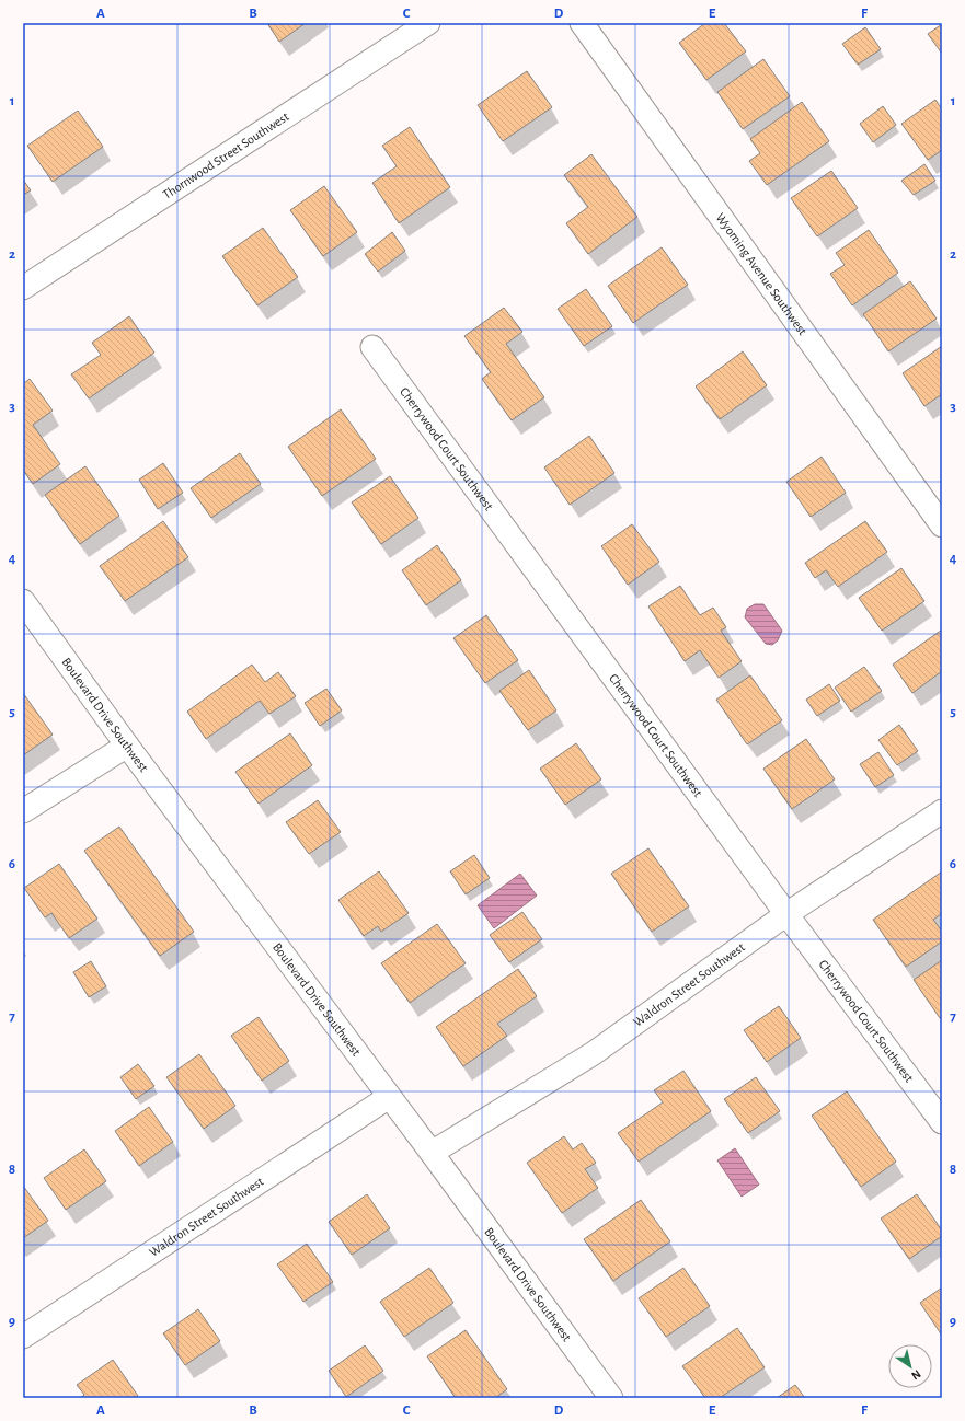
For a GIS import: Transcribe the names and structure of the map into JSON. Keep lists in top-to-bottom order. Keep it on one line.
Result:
{"streets":{"street":["Thornwood Street Southwest","Wyoming Avenue Southwest","Cherrywood Court Southwest","Boulevard Drive Southwest","Waldron Street Southwest"]},"crossings":[["Cherrywood Court Southwest","Waldron Street Southwest"],["Boulevard Drive Southwest","Waldron Street Southwest"]],"north":"bottom right","grid":{"columns":["A","B","C","D","E","F"],"rows":["1","2","3","4","5","6","7","8","9"]}}
